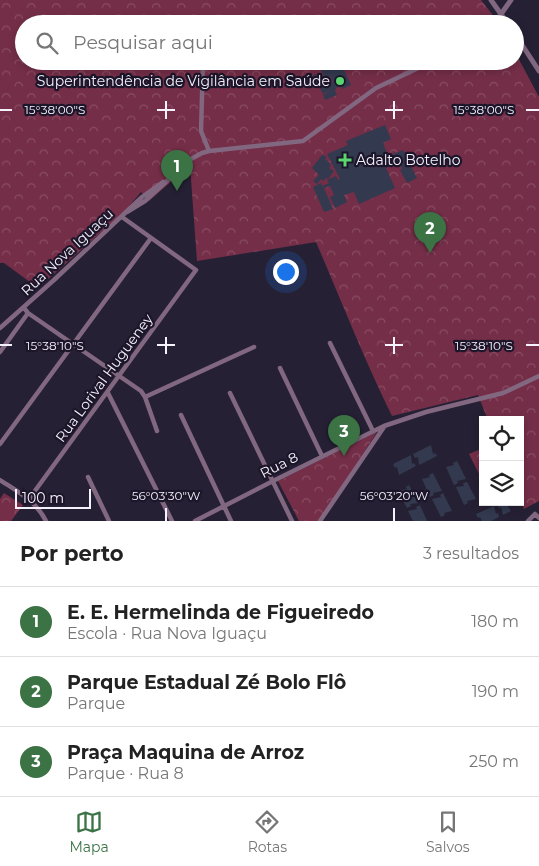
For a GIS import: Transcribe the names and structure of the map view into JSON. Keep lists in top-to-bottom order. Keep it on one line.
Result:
{"streets":{"street":["Rua Nova Iguaçu","Rua Lorival Hugueney","Rua 8"]},"places":{"other":["Superintendência de Vigilância em Saúde"],"health":["Adalto Botelho"]},"scale_bar":"100 m","page":{"search":"Pesquisar aqui","pins":["1","2","3"],"scale":"100 m","heading":["Por perto","3 resultados"],"list":[{"mark":"1","name":"E. E. Hermelinda de Figueiredo","note":"Escola · Rua Nova Iguaçu","value":"180 m"},{"mark":"2","name":"Parque Estadual Zé Bolo Flô","note":"Parque","value":"190 m"},{"mark":"3","name":"Praça Maquina de Arroz","note":"Parque · Rua 8","value":"250 m"}],"nav":["Mapa","Rotas","Salvos"]},"coordinates":["15°38'00\"S","15°38'10\"S","56°03'30\"W","56°03'20\"W"]}
